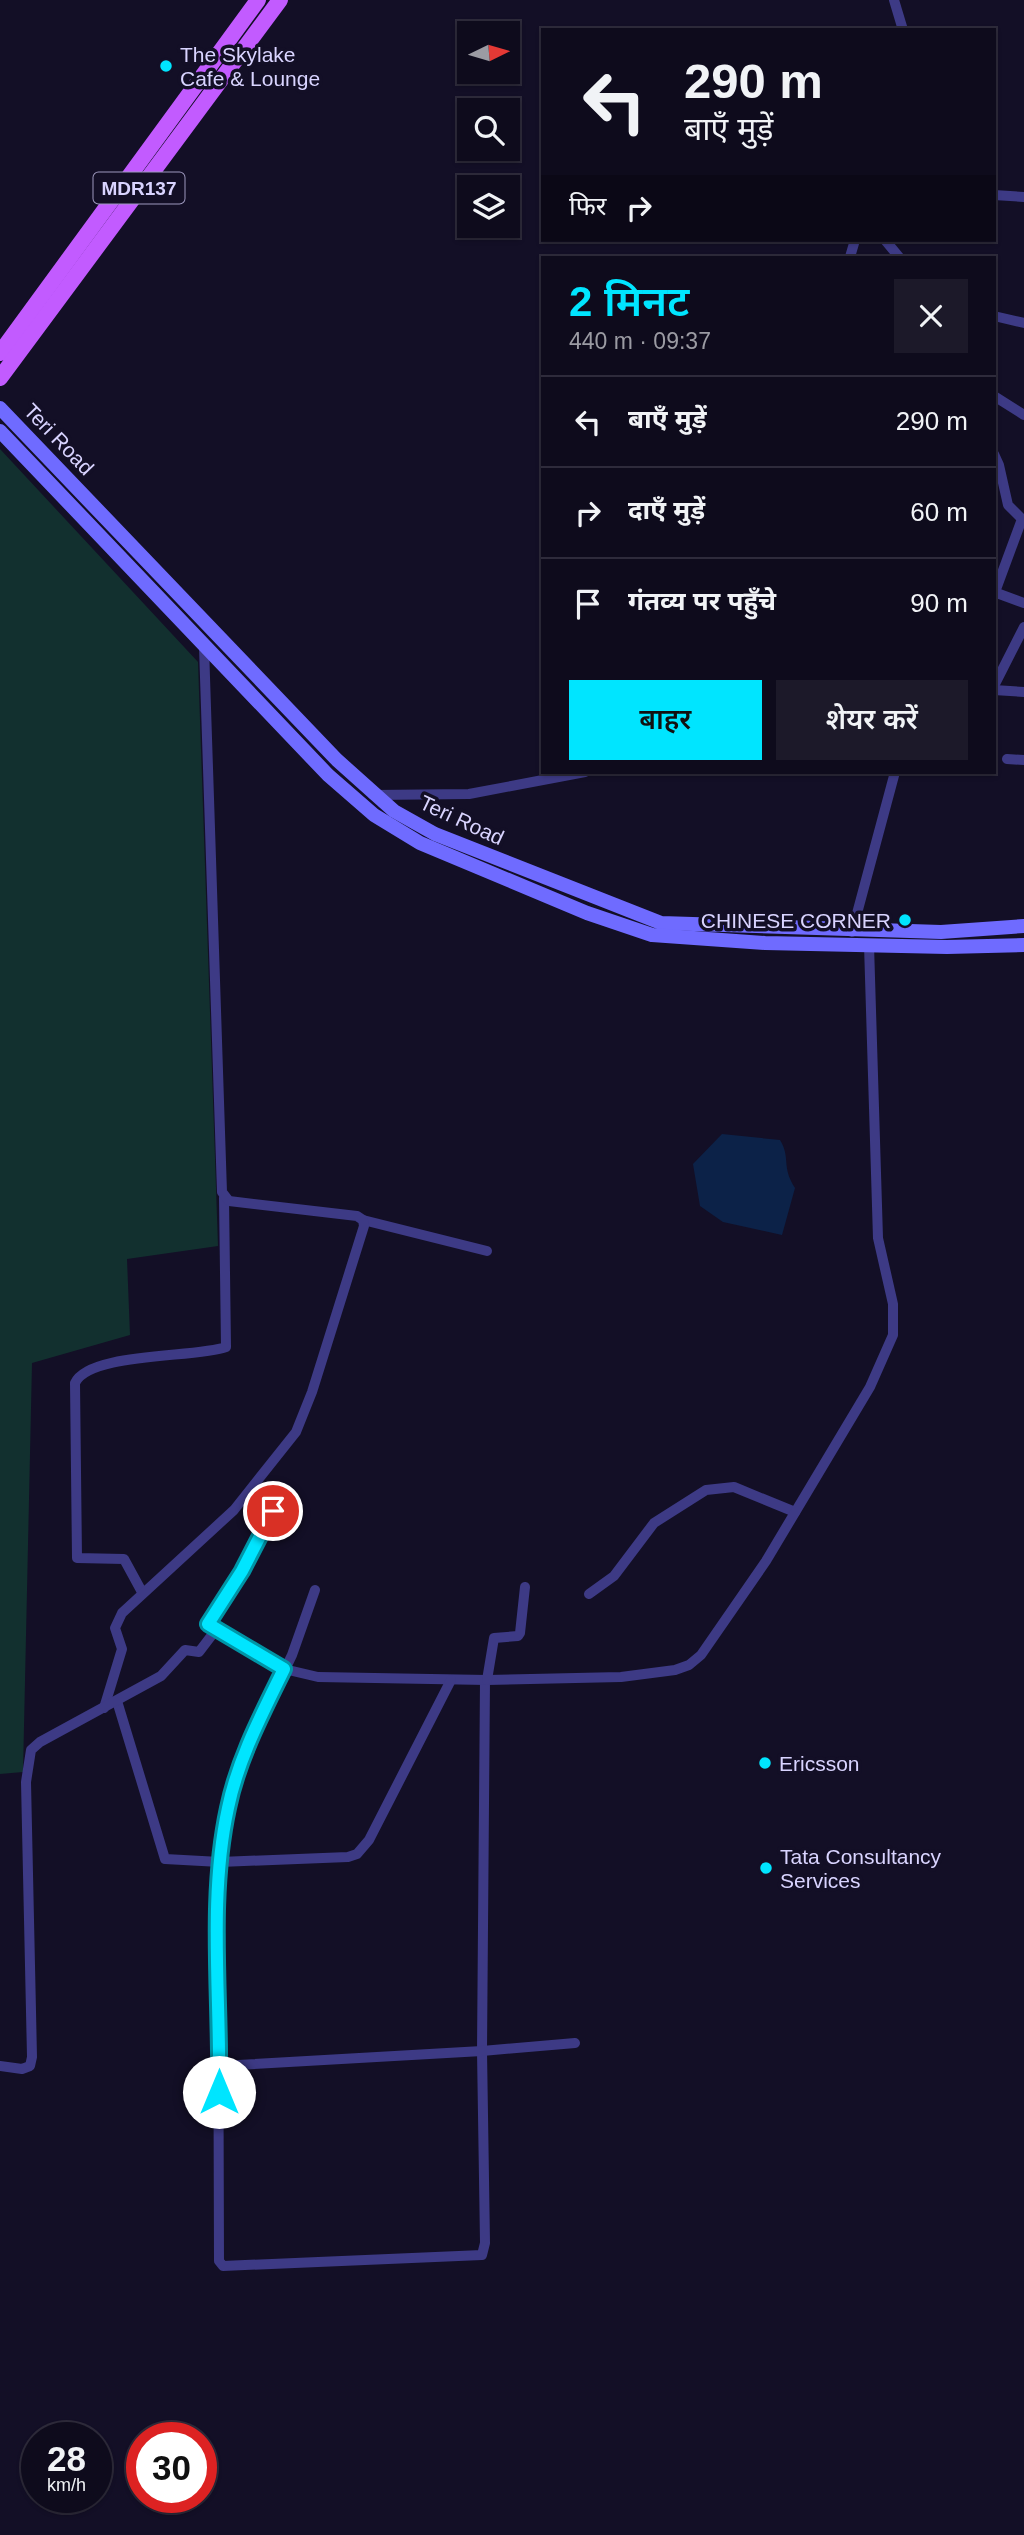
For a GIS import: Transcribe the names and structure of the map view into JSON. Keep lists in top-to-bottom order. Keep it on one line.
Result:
{"streets":{"main road":["MDR137"],"street":["Teri Road"]},"places":["The Skylake Cafe & Lounge","CHINESE CORNER","Ericsson","Tata Consultancy Services"],"north":"right","page":{"turn":["290 m","बाएँ मुड़ें"],"then":"फिर","heading":["2 मिनट","440 m · 09:37"],"list":[{"name":"बाएँ मुड़ें","value":"290 m"},{"name":"दाएँ मुड़ें","value":"60 m"},{"name":"गंतव्य पर पहुँचे","value":"90 m"}],"buttons":["बाहर","शेयर करें"],"speed":"28 km/h","limit":"30"}}
